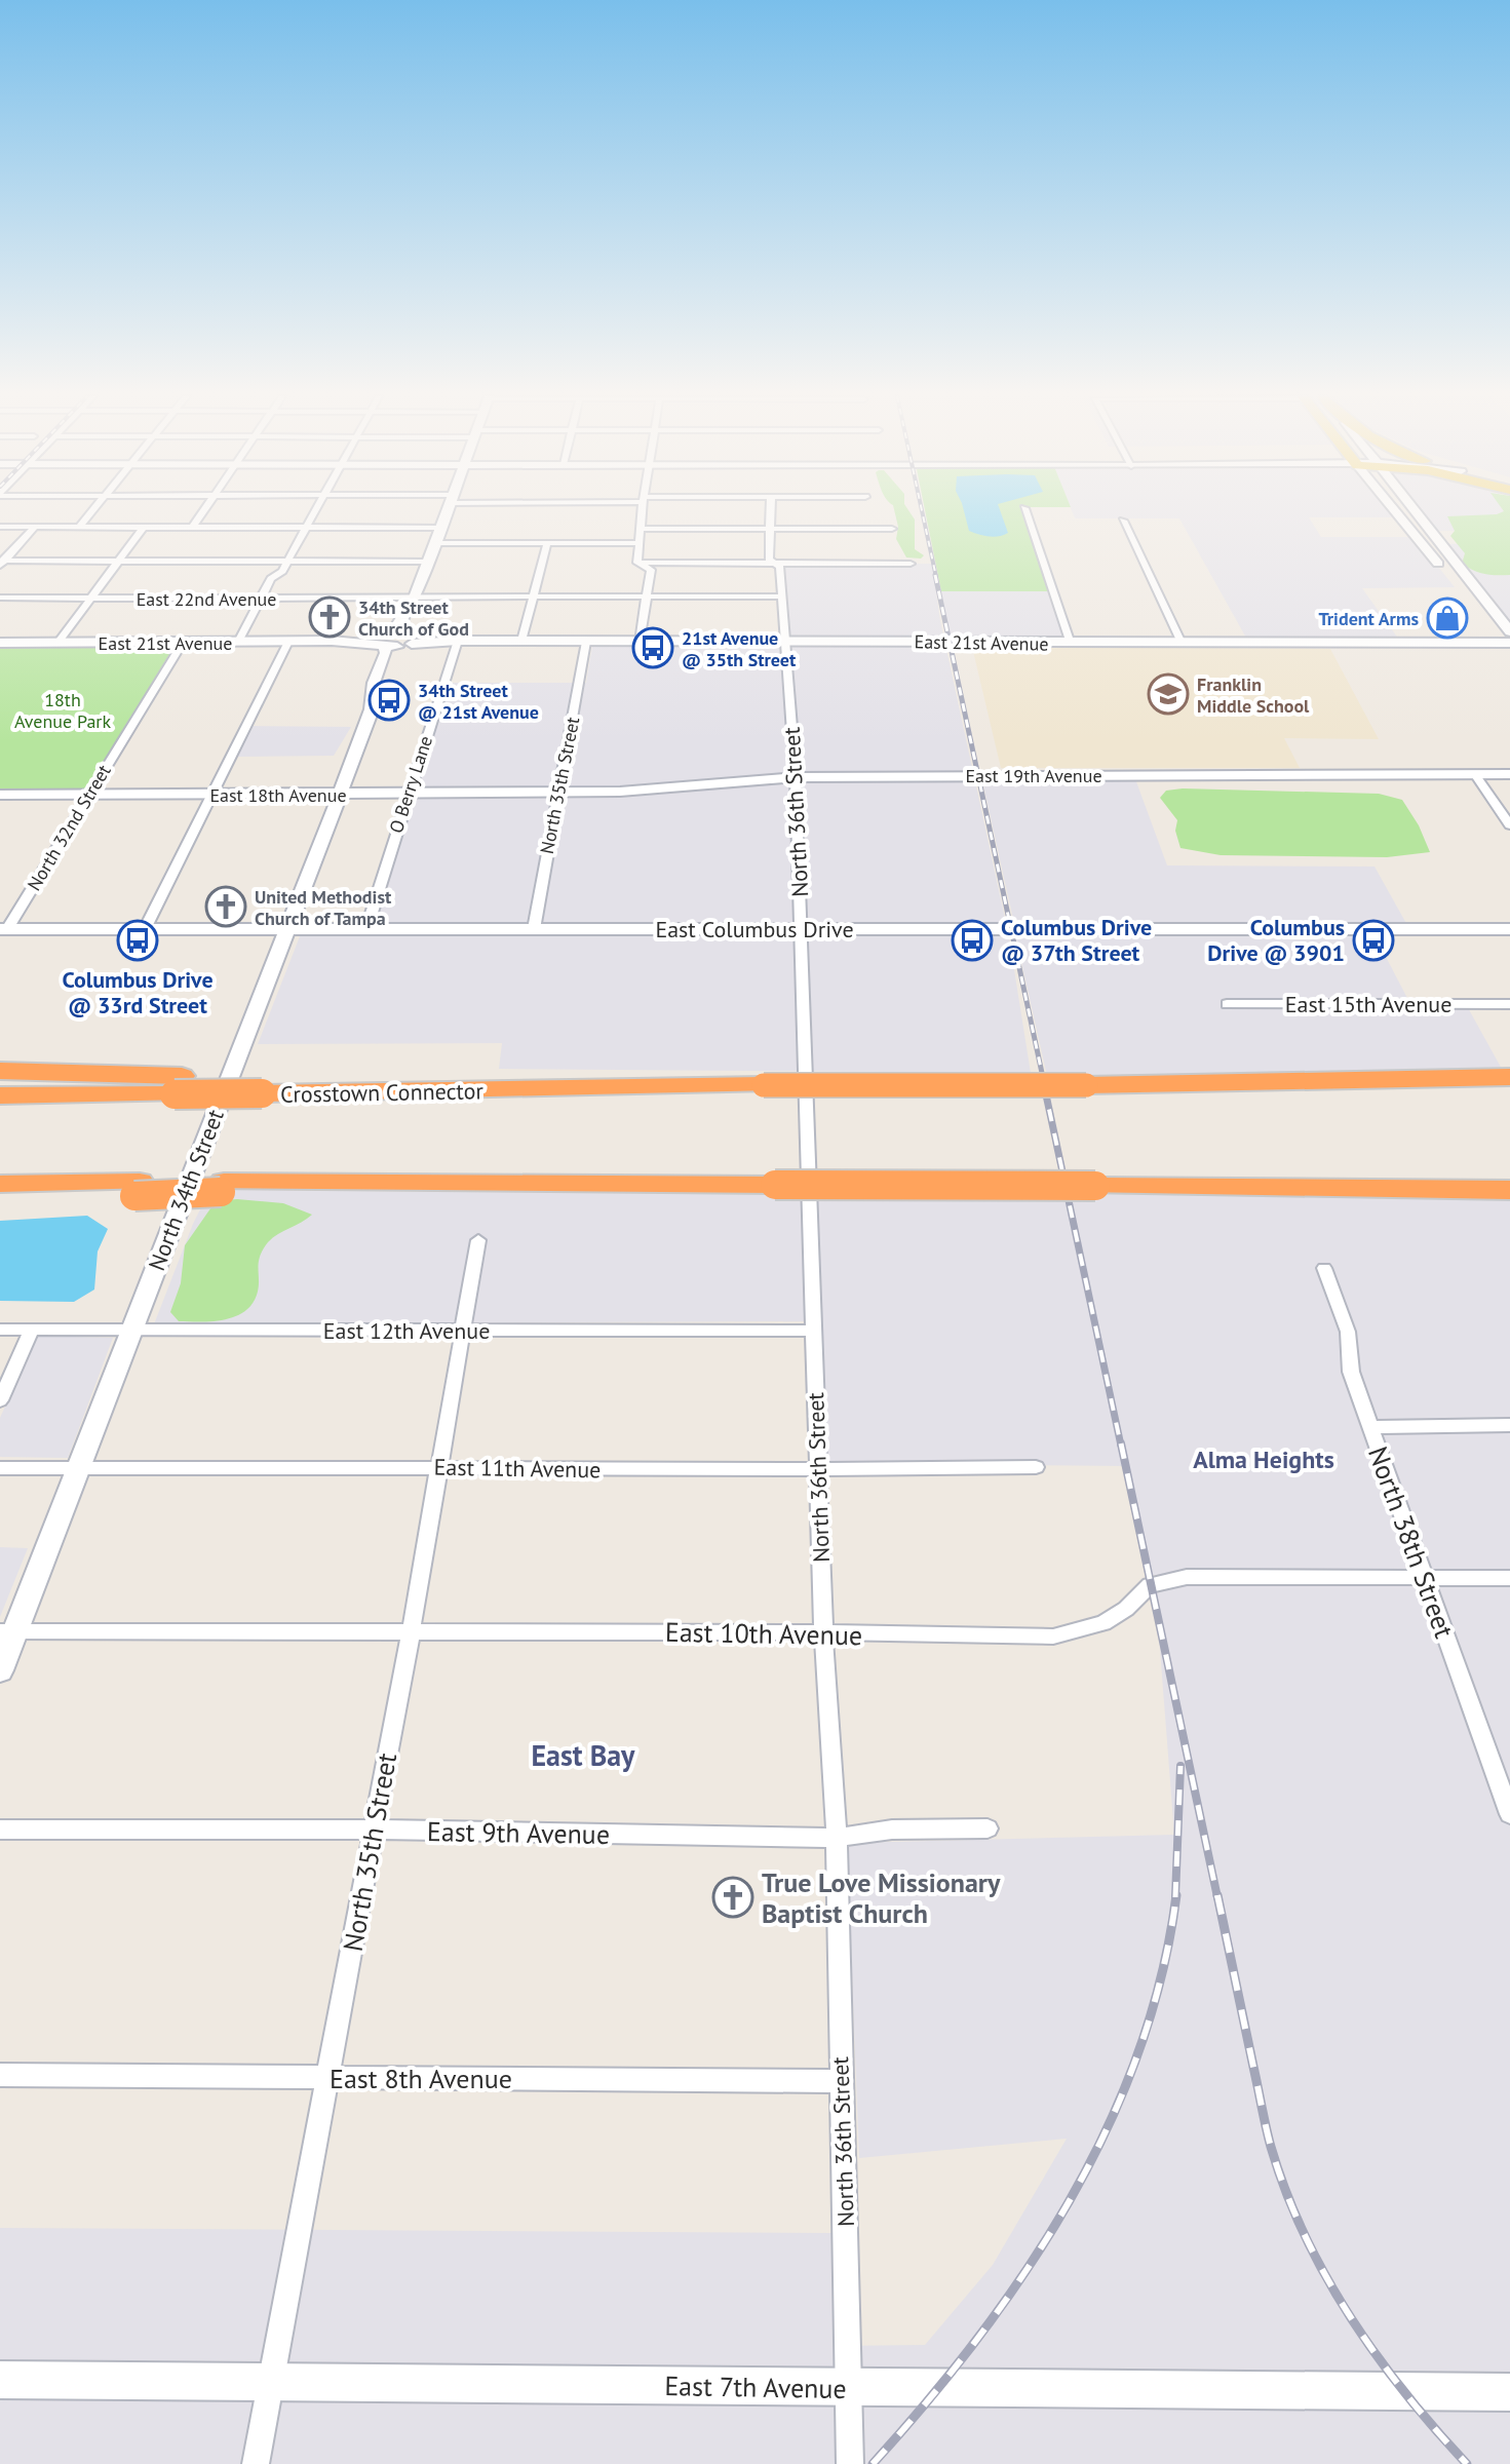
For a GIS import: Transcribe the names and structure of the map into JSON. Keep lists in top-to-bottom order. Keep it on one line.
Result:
{"streets":{"highway":["Crosstown Connector"],"street":["East 22nd Avenue","East 21st Avenue","East 19th Avenue","O Berry Lane","North 35th Street","East 18th Avenue","North 36th Street","North 32nd Street","East Columbus Drive","East 15th Avenue","North 34th Street","East 12th Avenue","East 11th Avenue","North 38th Street","East 10th Avenue","East 9th Avenue","East 8th Avenue","East 7th Avenue"]},"crossings":[["East 22nd Avenue","North 36th Street"],["East 22nd Avenue","North 34th Street"],["East 21st Avenue","O Berry Lane"],["East 21st Avenue","North 35th Street"],["East 21st Avenue","North 36th Street"],["East 21st Avenue","North 32nd Street"],["East 21st Avenue","North 34th Street"],["East 19th Avenue","North 35th Street"],["East 19th Avenue","East 18th Avenue"],["East 19th Avenue","North 36th Street"],["O Berry Lane","East 18th Avenue"],["O Berry Lane","East Columbus Drive"],["North 35th Street","East 18th Avenue"],["North 35th Street","East Columbus Drive"],["North 35th Street","East 12th Avenue"],["North 35th Street","East 11th Avenue"],["North 35th Street","East 10th Avenue"],["North 35th Street","East 9th Avenue"],["North 35th Street","East 8th Avenue"],["North 35th Street","East 7th Avenue"],["East 18th Avenue","North 32nd Street"],["East 18th Avenue","North 34th Street"],["North 36th Street","East Columbus Drive"],["North 36th Street","East 12th Avenue"],["North 36th Street","East 11th Avenue"],["North 36th Street","East 10th Avenue"],["North 36th Street","East 9th Avenue"],["North 36th Street","East 8th Avenue"],["North 36th Street","East 7th Avenue"],["North 32nd Street","East Columbus Drive"],["East Columbus Drive","North 34th Street"],["North 34th Street","East 12th Avenue"],["North 34th Street","East 11th Avenue"],["North 34th Street","East 10th Avenue"],["North 38th Street","East 10th Avenue"]],"districts":["Alma Heights","East Bay"],"parks":["18th Avenue Park"],"places":{"church":["34th Street Church of God","United Methodist Church of Tampa","True Love Missionary Baptist Church"],"shop":["Trident Arms"],"bus stop":["21st Avenue @ 35th Street","34th Street @ 21st Avenue","Columbus Drive @ 33rd Street","Columbus Drive @ 37th Street","Columbus Drive @ 3901"],"school or university":["Franklin Middle School"]}}
